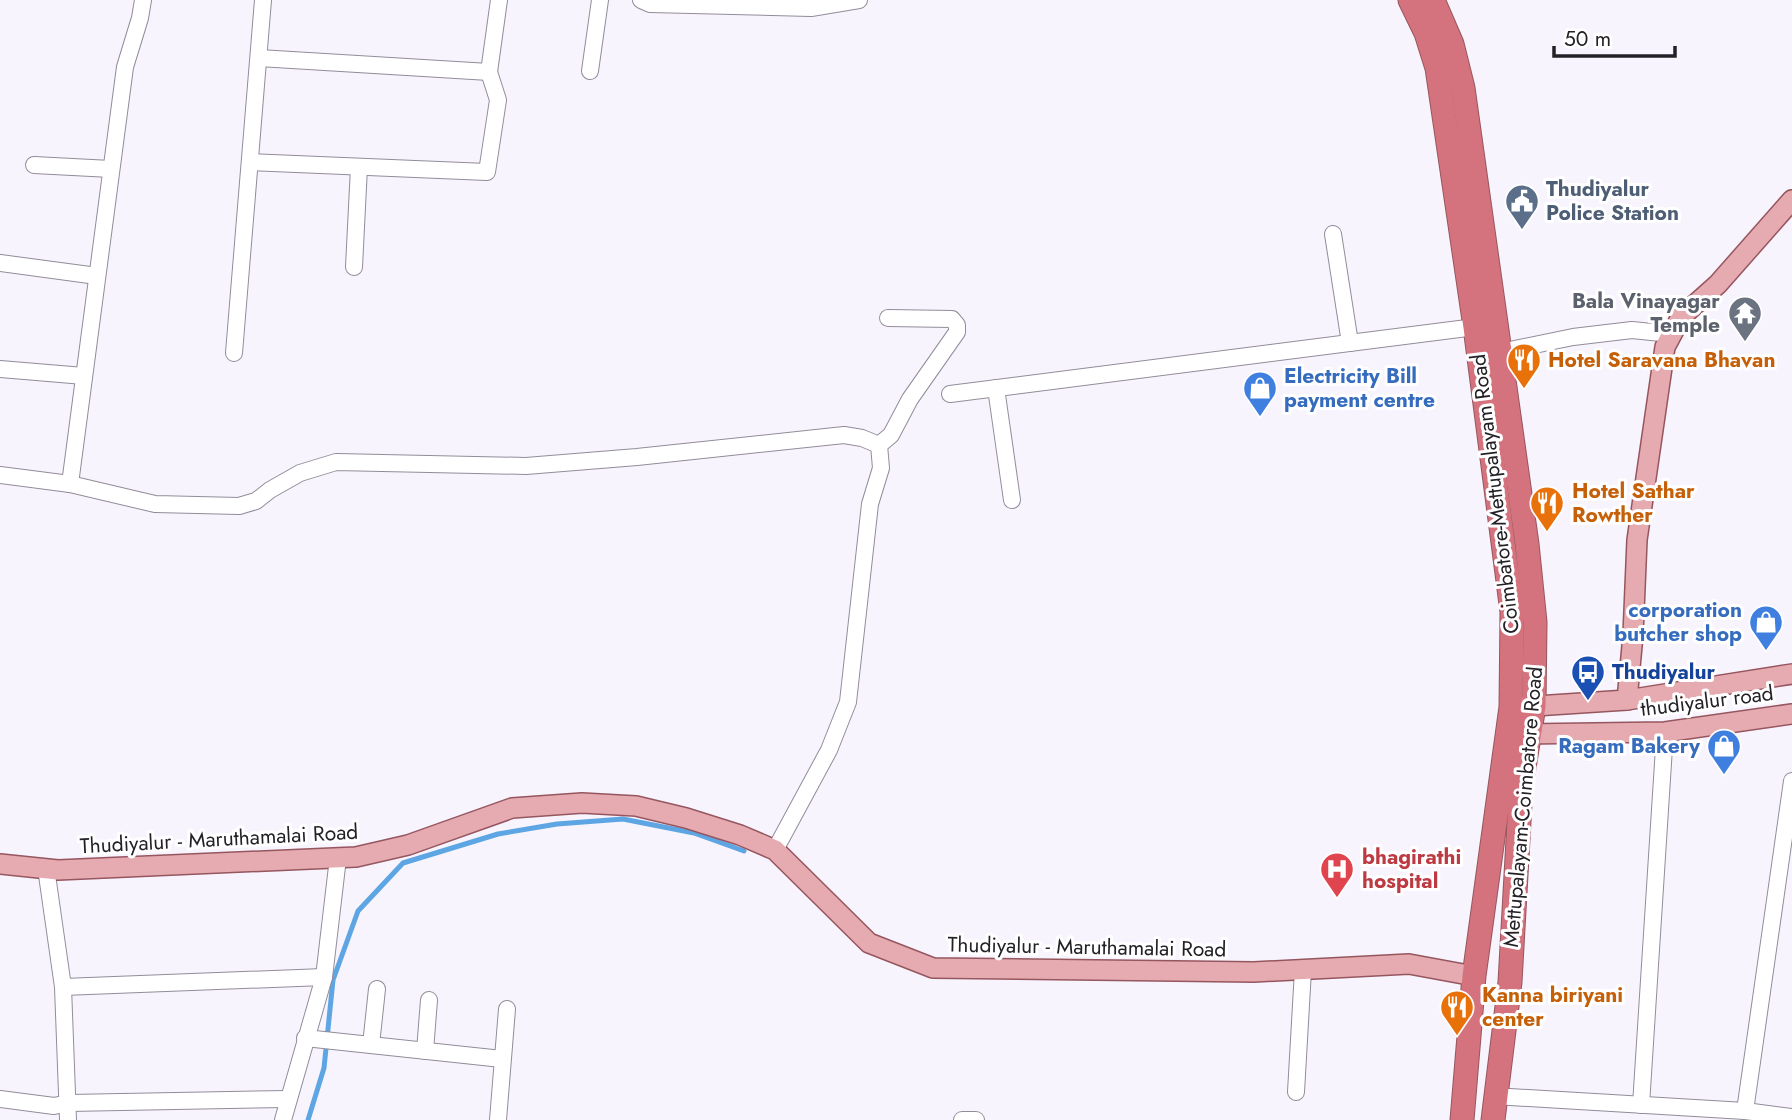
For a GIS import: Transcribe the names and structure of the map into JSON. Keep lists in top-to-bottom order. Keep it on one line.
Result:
{"streets":{"highway":["Coimbatore-Mettupalayam Road","Mettupalayam-Coimbatore Road"],"main road":["thudiyalur road","Thudiyalur - Maruthamalai Road"]},"crossings":[["Coimbatore-Mettupalayam Road","Mettupalayam-Coimbatore Road"],["thudiyalur road","Mettupalayam-Coimbatore Road"]],"places":{"public building":["Thudiyalur Police Station"],"temple":["Bala Vinayagar Temple"],"restaurant":["Hotel Saravana Bhavan","Hotel Sathar Rowther","Kanna biriyani center"],"shop":["Electricity Bill payment centre","corporation butcher shop","Ragam Bakery"],"bus stop":["Thudiyalur"],"hospital":["bhagirathi hospital"]},"scale_bar":"50 m"}
